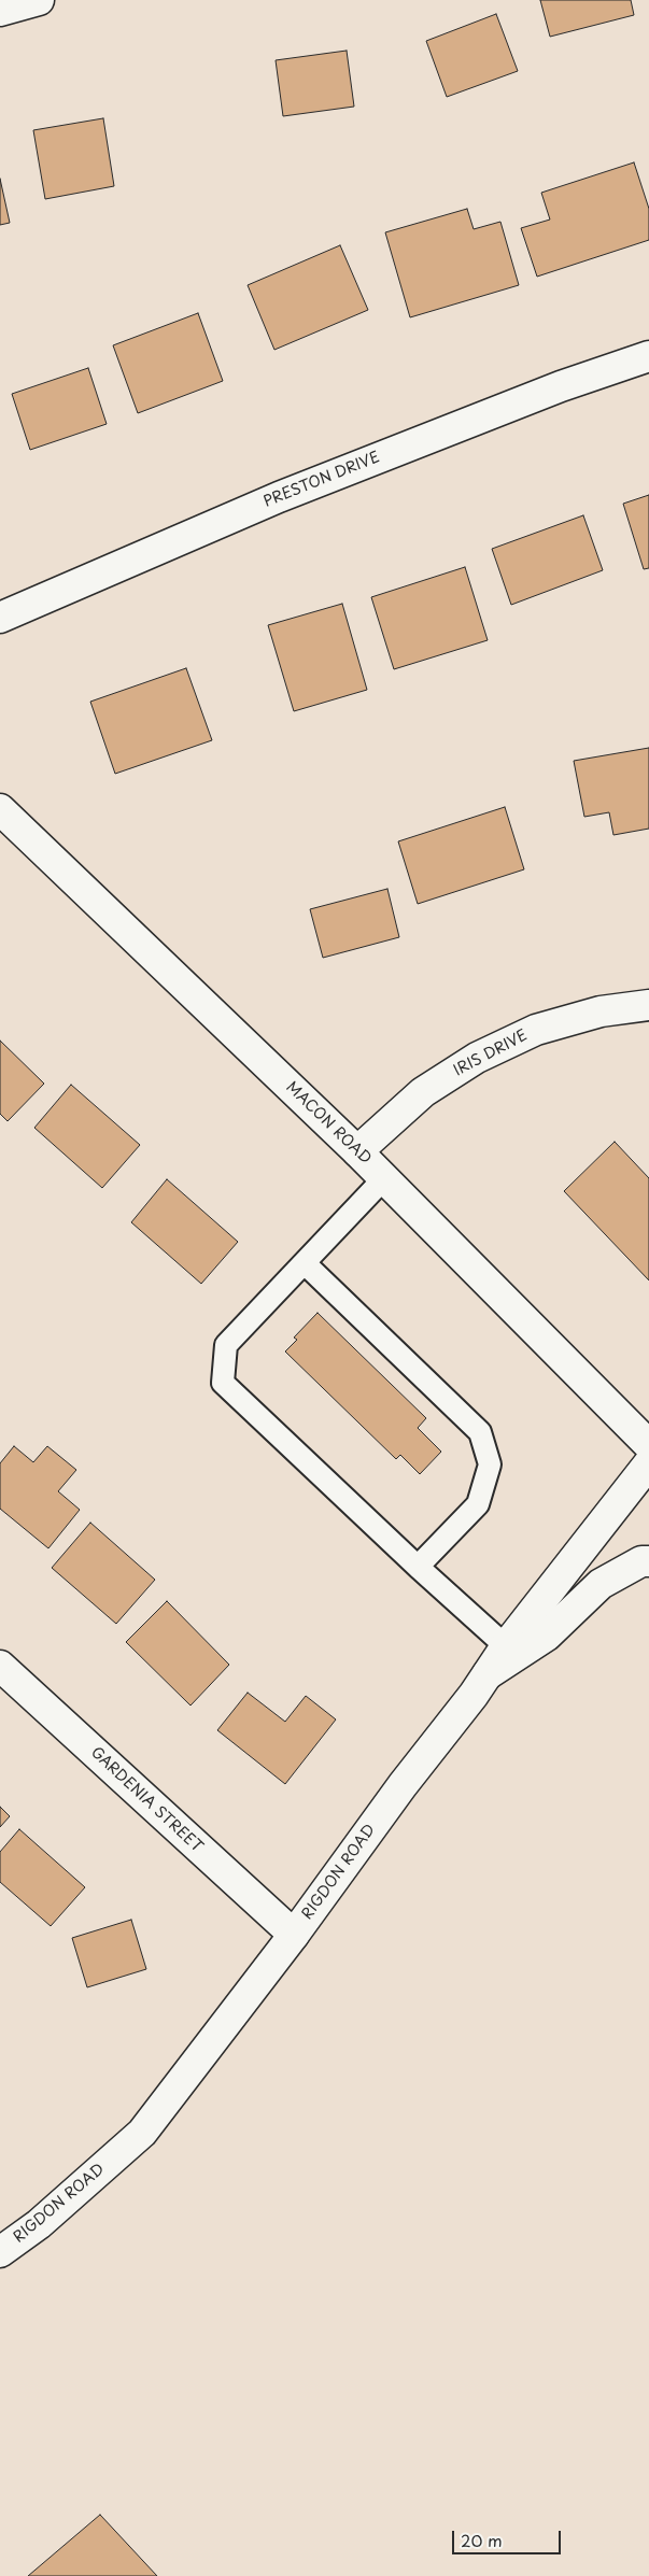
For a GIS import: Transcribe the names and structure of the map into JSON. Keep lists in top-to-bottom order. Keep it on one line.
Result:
{"streets":{"street":["PRESTON DRIVE","IRIS DRIVE","MACON ROAD","GARDENIA STREET","RIGDON ROAD"]},"crossings":[["IRIS DRIVE","MACON ROAD"],["GARDENIA STREET","RIGDON ROAD"]],"scale_bar":"20 m"}
